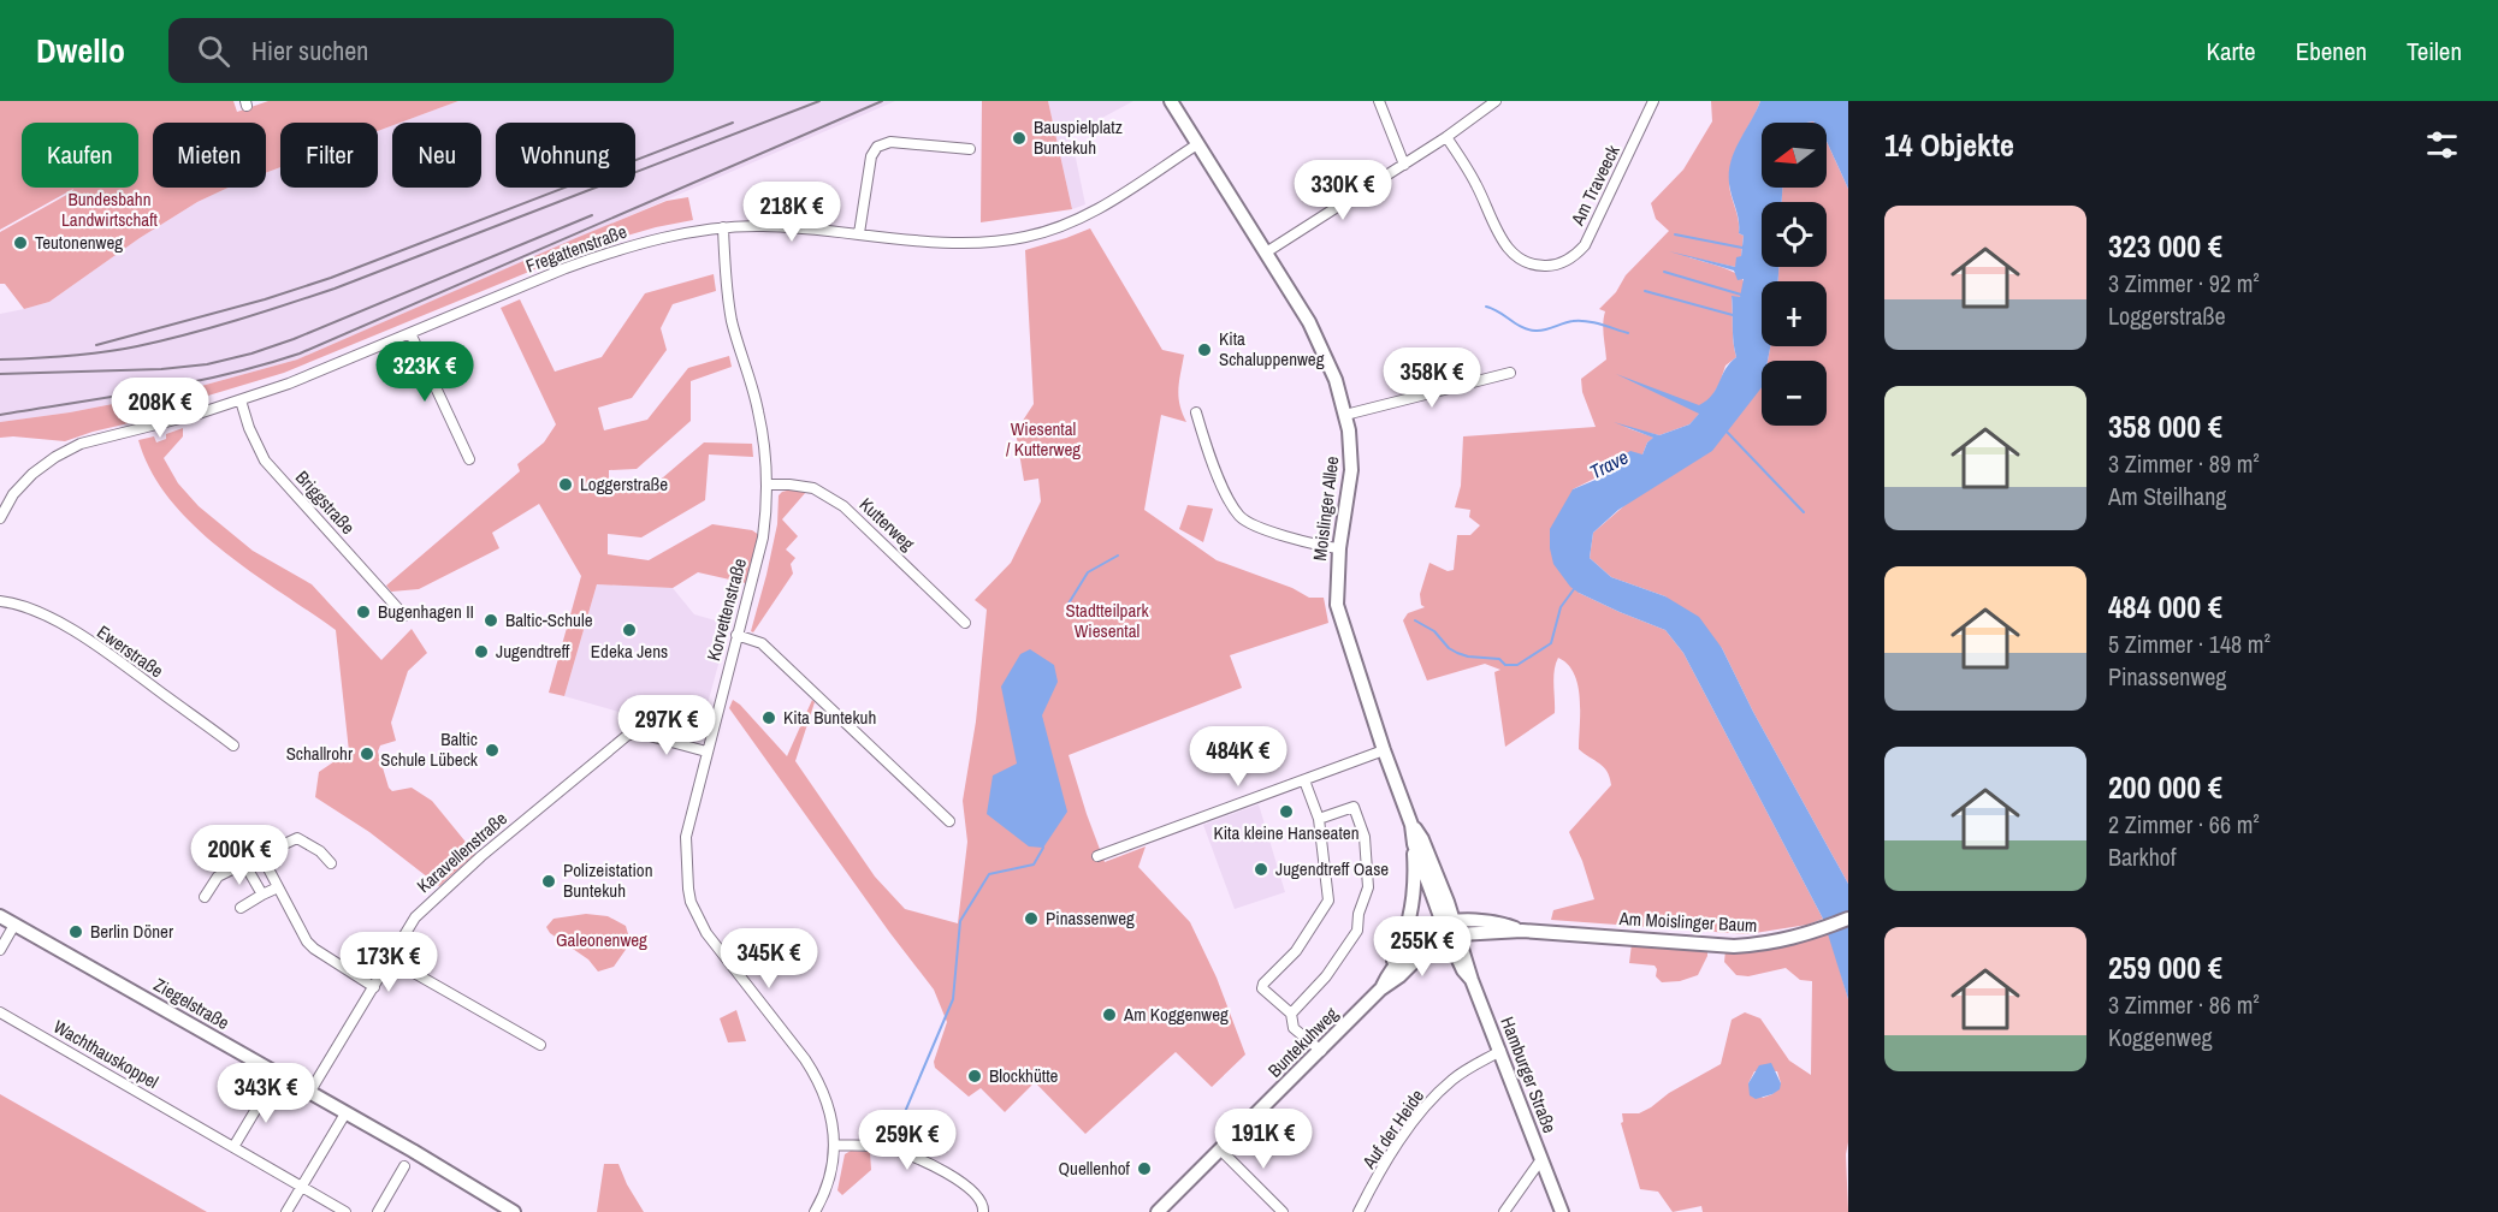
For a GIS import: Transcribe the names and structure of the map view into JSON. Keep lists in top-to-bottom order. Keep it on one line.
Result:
{"streets":{"main road":["Moislinger Allee","Am Moislinger Baum","Ziegelstraße","Buntekuhweg","Hamburger Straße"],"street":["Am Traveeck","Fregattenstraße","Briggstraße","Kutterweg","Korvettenstraße","Ewerstraße","Karavellenstraße","Wachthauskoppel","Auf der Heide"]},"crossings":[["Fregattenstraße","Briggstraße"],["Fregattenstraße","Moislinger Allee"],["Fregattenstraße","Korvettenstraße"],["Moislinger Allee","Am Moislinger Baum"],["Moislinger Allee","Buntekuhweg"],["Moislinger Allee","Hamburger Straße"],["Kutterweg","Korvettenstraße"],["Korvettenstraße","Karavellenstraße"],["Karavellenstraße","Ziegelstraße"],["Am Moislinger Baum","Buntekuhweg"],["Hamburger Straße","Auf der Heide"]],"water":["Trave"],"parks":["Bundesbahn Landwirtschaft","Wiesental / Kutterweg","Stadtteilpark Wiesental","Galeonenweg"],"places":["Bauspielplatz Buntekuh","Teutonenweg","Kita Schaluppenweg","Loggerstraße","Bugenhagen II","Baltic-Schule","Edeka Jens","Jugendtreff","Kita Buntekuh","Baltic Schule Lübeck","Schallrohr","Kita kleine Hanseaten","Jugendtreff Oase","Polizeistation Buntekuh","Pinassenweg","Berlin Döner","Am Koggenweg","Blockhütte","Quellenhof"],"north":"left","page":{"header":"Dwello","search":"Hier suchen","nav":["Karte","Ebenen","Teilen"],"heading":"14 Objekte","map_buttons":["+","−"],"chip":["Kaufen","Mieten","Filter","Neu","Wohnung"],"price":["330K €","218K €","323K €","358K €","208K €","297K €","484K €","200K €","255K €","345K €","173K €","343K €","191K €","259K €"],"list":[{"name":"323 000 €","note":"3 Zimmer · 92 m² · Loggerstraße"},{"name":"358 000 €","note":"3 Zimmer · 89 m² · Am Steilhang"},{"name":"484 000 €","note":"5 Zimmer · 148 m² · Pinassenweg"},{"name":"200 000 €","note":"2 Zimmer · 66 m² · Barkhof"},{"name":"259 000 €","note":"3 Zimmer · 86 m² · Koggenweg"}]}}
